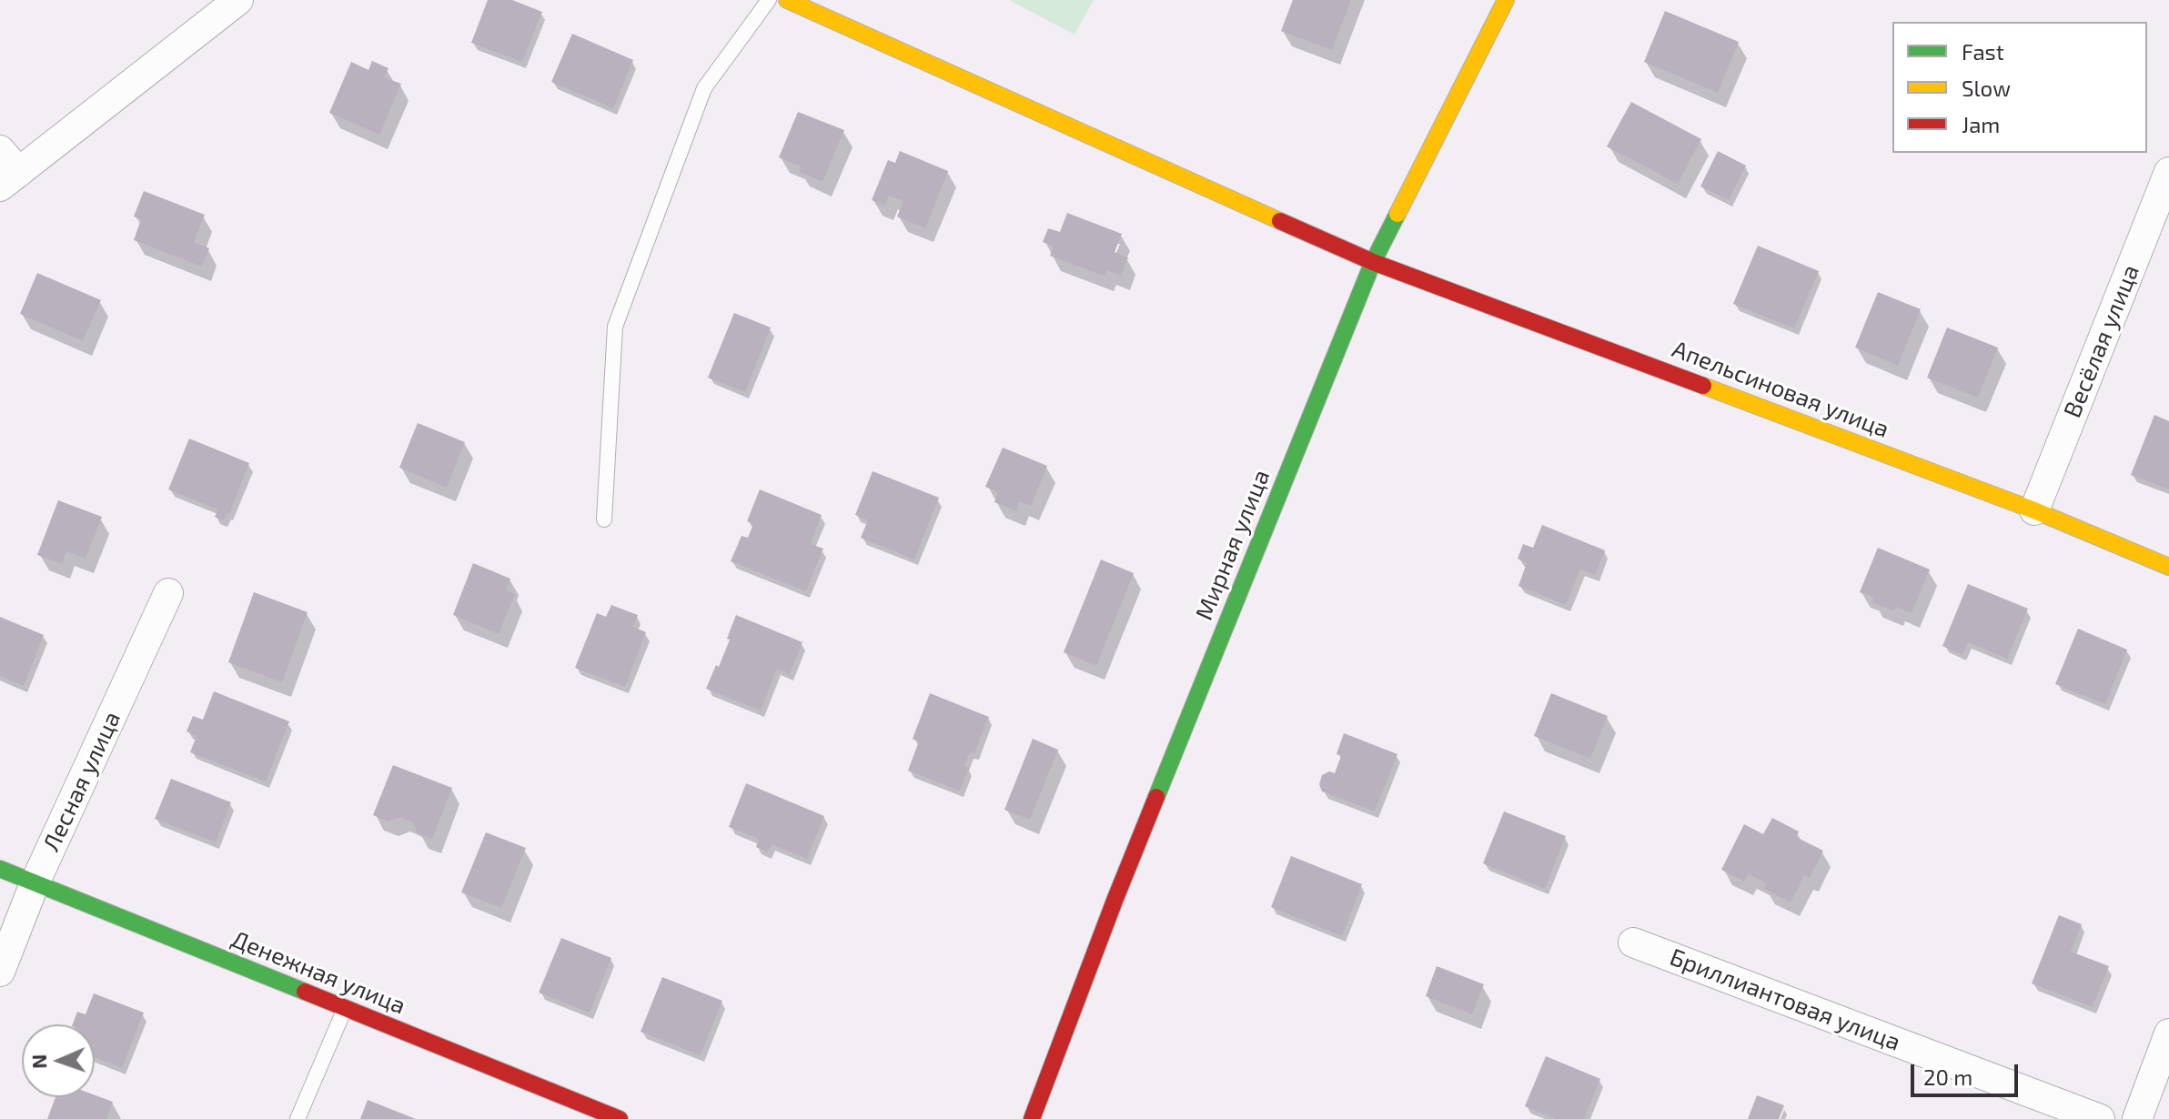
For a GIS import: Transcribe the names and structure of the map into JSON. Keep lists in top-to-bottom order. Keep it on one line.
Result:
{"streets":{"street":["Весёлая улица","Апельсиновая улица","Мирная улица","Лесная улица","Денежная улица","Бриллиантовая улица"]},"crossings":[["Весёлая улица","Апельсиновая улица"],["Апельсиновая улица","Мирная улица"],["Лесная улица","Денежная улица"]],"legend":["Fast","Slow","Jam"],"scale_bar":"20 m","north":"left"}
